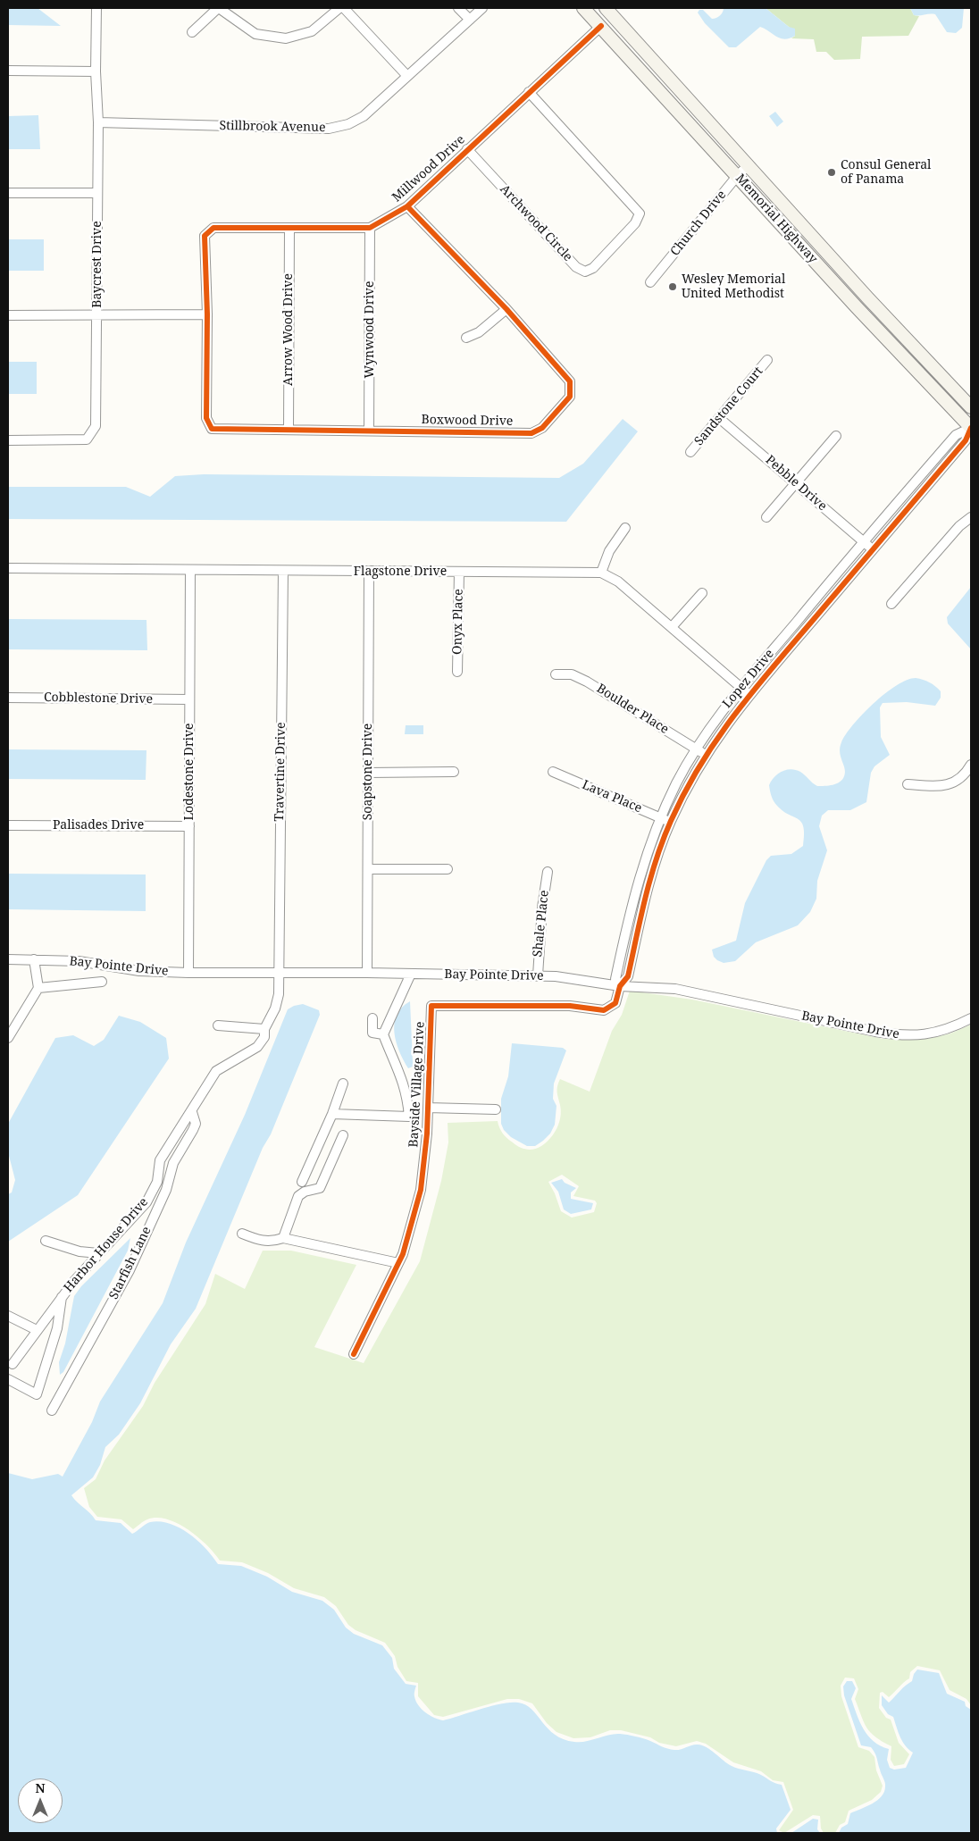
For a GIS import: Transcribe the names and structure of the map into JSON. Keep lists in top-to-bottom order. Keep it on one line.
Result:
{"streets":{"main road":["Memorial Highway"],"street":["Stillbrook Avenue","Millwood Drive","Archwood Circle","Church Drive","Baycrest Drive","Arrow Wood Drive","Wynwood Drive","Sandstone Court","Boxwood Drive","Pebble Drive","Flagstone Drive","Onyx Place","Lopez Drive","Cobblestone Drive","Boulder Place","Lodestone Drive","Travertine Drive","Soapstone Drive","Lava Place","Palisades Drive","Shale Place","Bay Pointe Drive","Bayside Village Drive","Harbor House Drive","Starfish Lane"]},"crossings":[["Stillbrook Avenue","Baycrest Drive"],["Millwood Drive","Memorial Highway"],["Millwood Drive","Archwood Circle"],["Millwood Drive","Arrow Wood Drive"],["Millwood Drive","Wynwood Drive"],["Millwood Drive","Boxwood Drive"],["Memorial Highway","Church Drive"],["Memorial Highway","Lopez Drive"],["Arrow Wood Drive","Boxwood Drive"],["Wynwood Drive","Boxwood Drive"],["Sandstone Court","Pebble Drive"],["Pebble Drive","Lopez Drive"],["Flagstone Drive","Onyx Place"],["Flagstone Drive","Lodestone Drive"],["Flagstone Drive","Travertine Drive"],["Flagstone Drive","Soapstone Drive"],["Lopez Drive","Boulder Place"],["Lopez Drive","Lava Place"],["Lopez Drive","Bay Pointe Drive"],["Lopez Drive","Bayside Village Drive"],["Cobblestone Drive","Lodestone Drive"],["Lodestone Drive","Palisades Drive"],["Lodestone Drive","Bay Pointe Drive"],["Travertine Drive","Bay Pointe Drive"],["Travertine Drive","Harbor House Drive"],["Soapstone Drive","Bay Pointe Drive"],["Shale Place","Bay Pointe Drive"],["Bay Pointe Drive","Bayside Village Drive"],["Bay Pointe Drive","Harbor House Drive"],["Harbor House Drive","Starfish Lane"]],"places":["Consul General of Panama","Wesley Memorial United Methodist"],"north":"top"}
